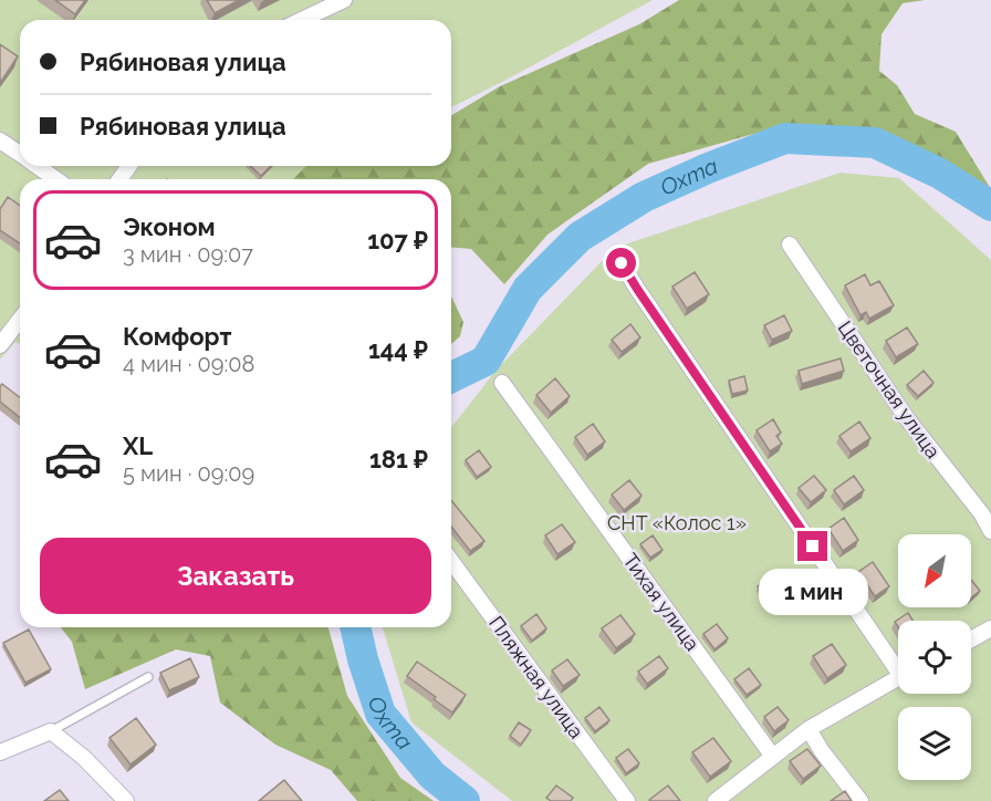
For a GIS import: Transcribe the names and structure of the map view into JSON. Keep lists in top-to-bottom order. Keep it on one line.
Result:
{"streets":{"street":["Цветочная улица","Тихая улица","Пляжная улица"]},"water":["Охта"],"parks":["СНТ «Колос 1»"],"north":"bottom left","page":{"banner":["Рябиновая улица","Рябиновая улица"],"list":[{"name":"Эконом","note":"3 мин · 09:07","value":"107 ₽"},{"name":"Комфорт","note":"4 мин · 09:08","value":"144 ₽"},{"name":"XL","note":"5 мин · 09:09","value":"181 ₽"}],"buttons":"Заказать","bubble":"1 мин"}}
